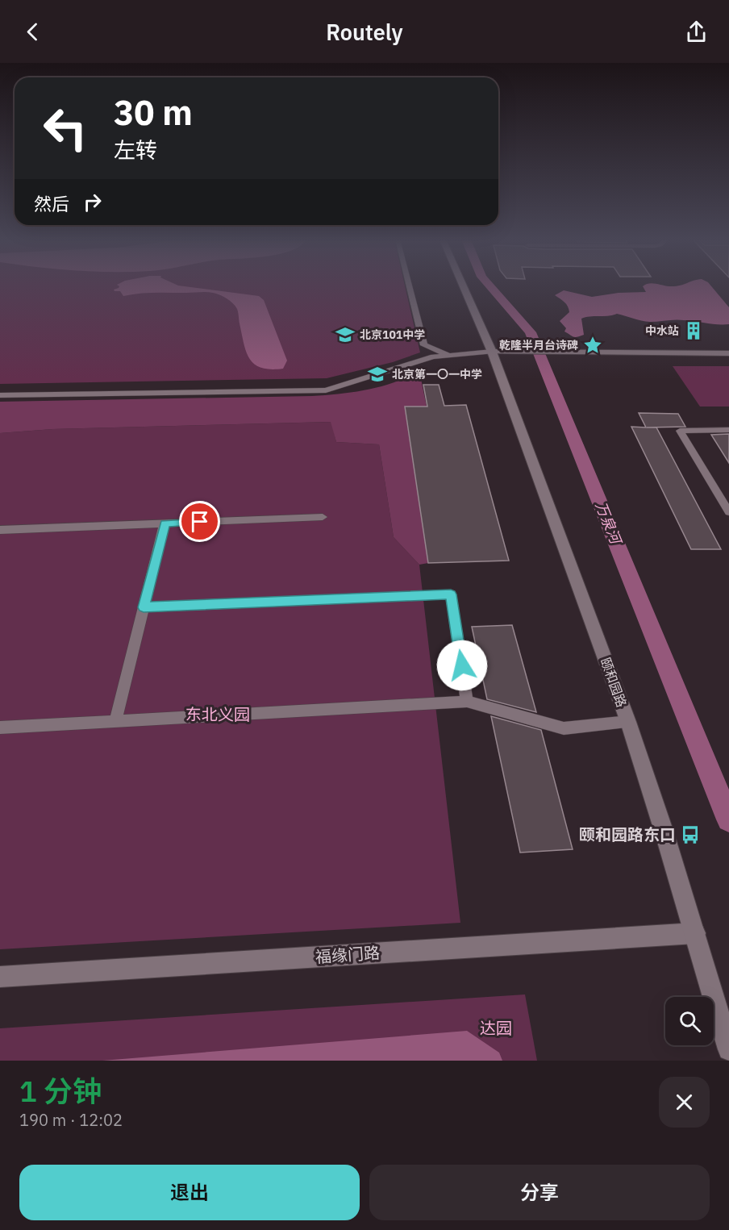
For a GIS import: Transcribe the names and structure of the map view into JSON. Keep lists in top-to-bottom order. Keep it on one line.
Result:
{"streets":{"main road":["颐和园路","福缘门路"]},"crossings":[["颐和园路","福缘门路"]],"water":["万泉河"],"parks":["东北义园","达园"],"places":{"building":["中水站"],"school or university":["北京101中学","北京第一〇一中学"],"place":["乾隆半月台诗碑"],"bus stop":["颐和园路东口"]},"page":{"header":"Routely","turn":["30 m","左转"],"then":"然后","heading":["1 分钟","190 m · 12:02"],"buttons":["退出","分享"]}}
